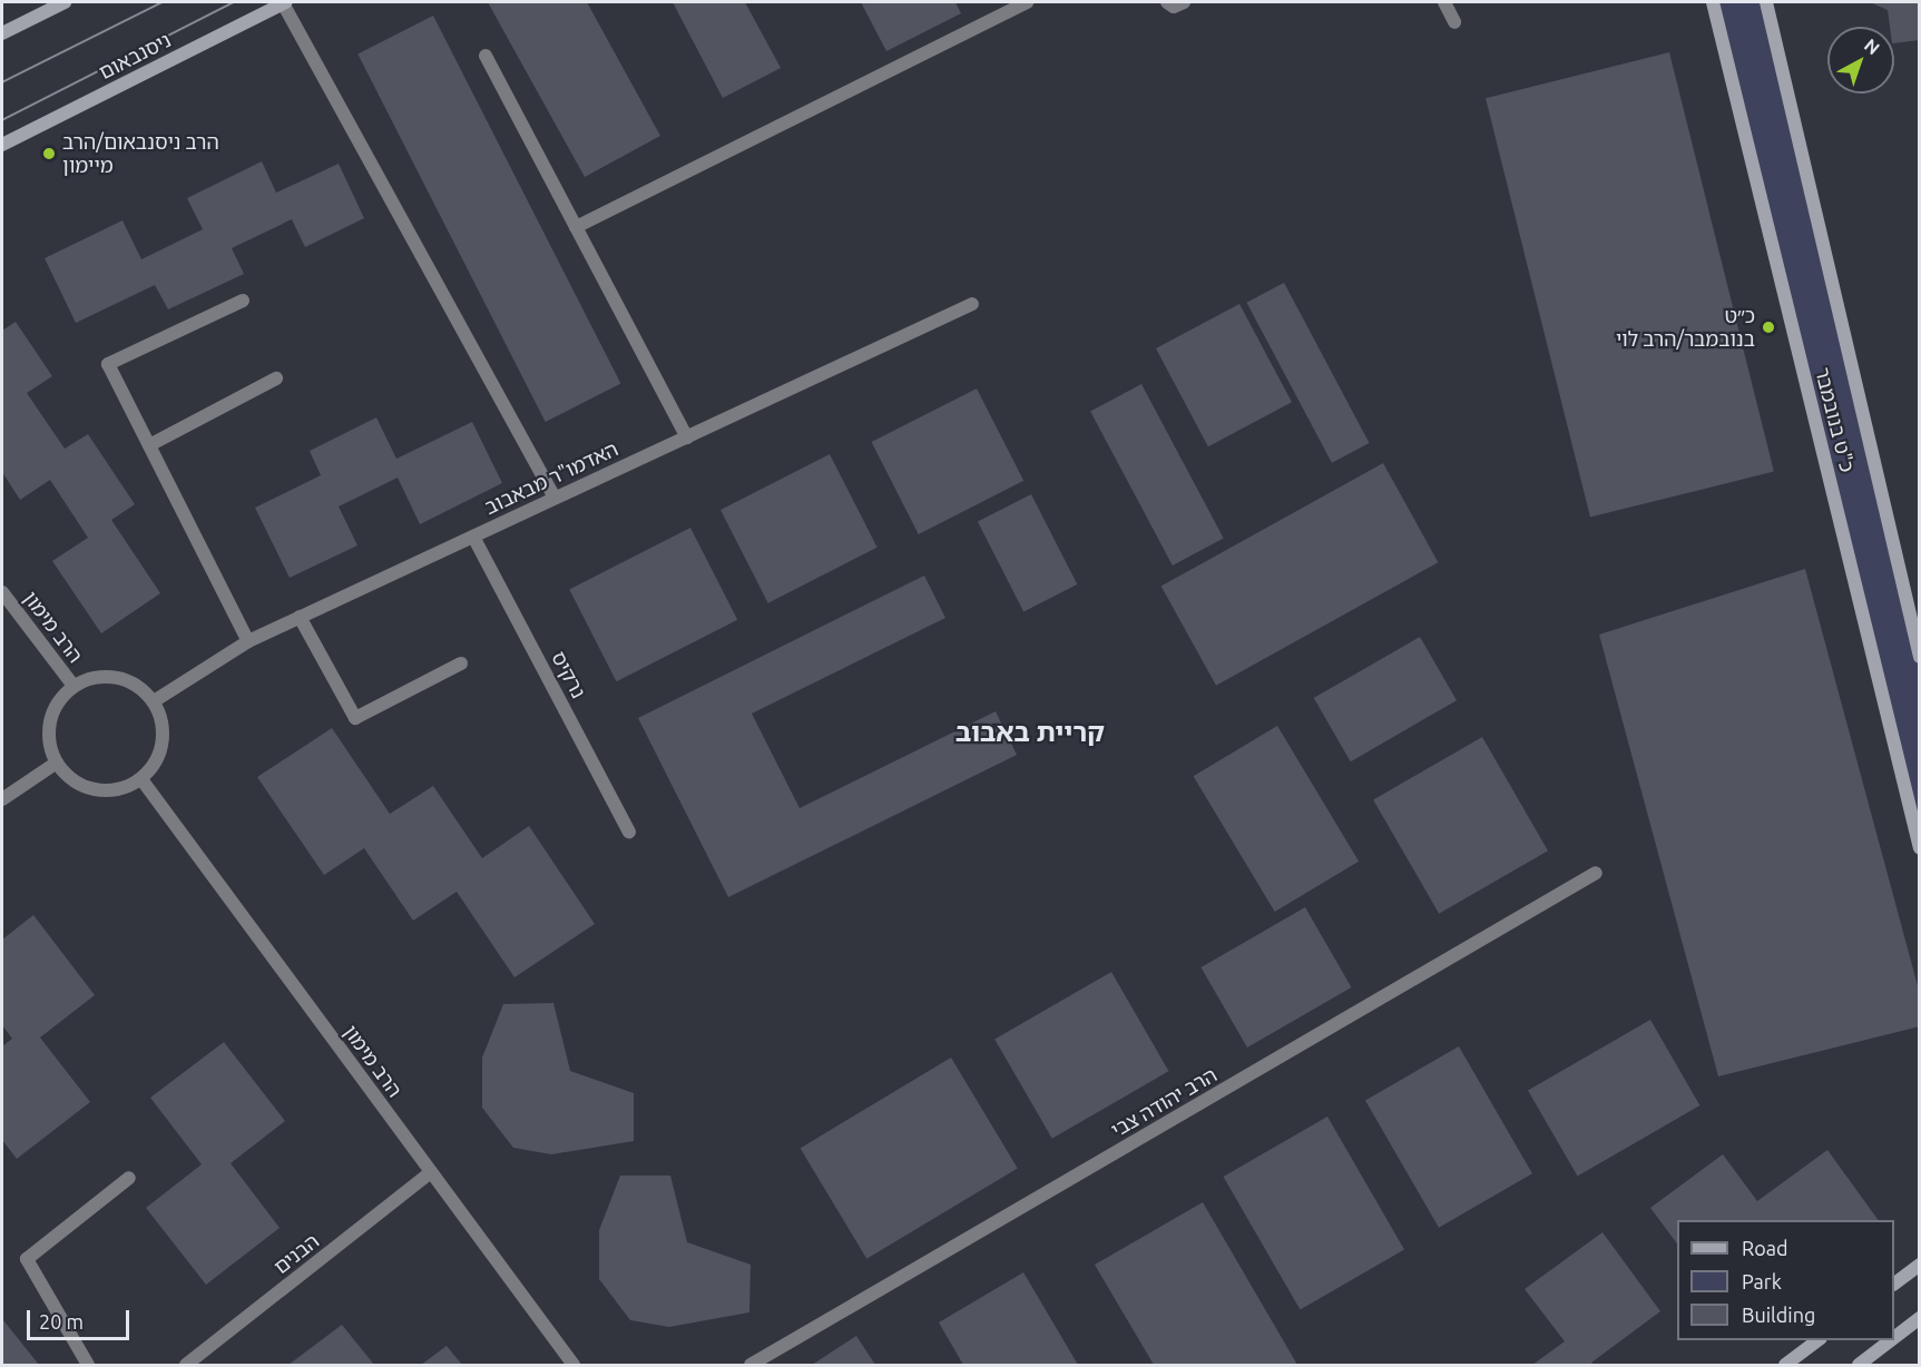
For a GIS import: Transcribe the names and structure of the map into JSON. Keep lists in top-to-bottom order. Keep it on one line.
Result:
{"streets":{"street":["ניסנבאום","כ\"ט בנובמבר","האדמו\"ר מבאבוב","הרב מימון","נרקיס","הרב יהודה צבי","הבנים"]},"crossings":[["האדמו\"ר מבאבוב","הרב מימון"],["האדמו\"ר מבאבוב","נרקיס"],["הרב מימון","הבנים"]],"districts":["קריית באבוב"],"places":["הרב ניסנבאום/הרב מיימון","כ״ט בנובמבר/הרב לוי"],"legend":["Road","Park","Building"],"scale_bar":"20 m","north":"top right"}
